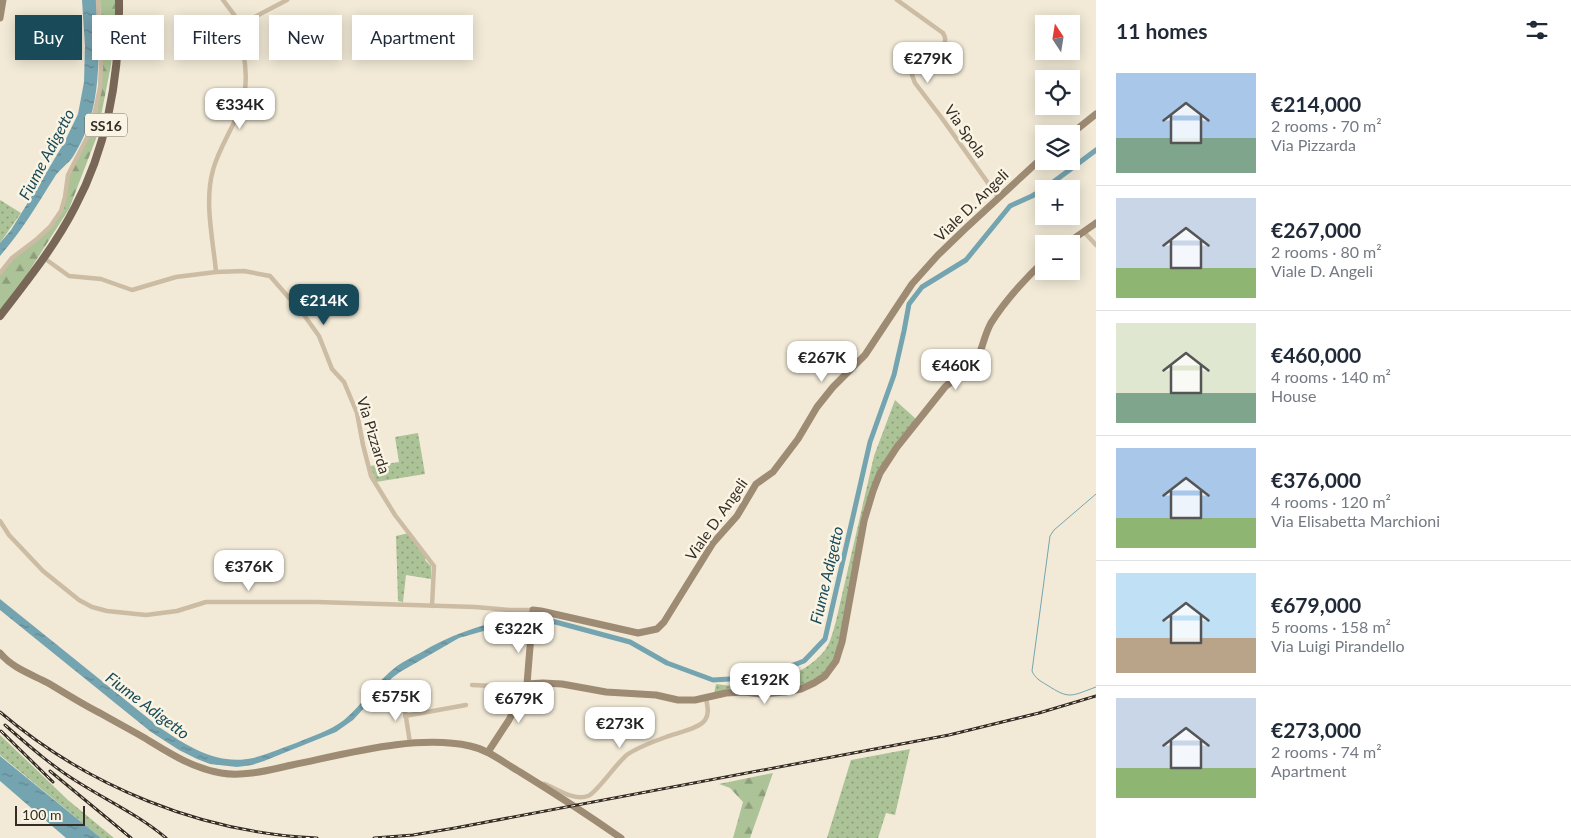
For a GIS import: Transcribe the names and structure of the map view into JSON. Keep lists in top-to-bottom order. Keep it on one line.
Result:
{"streets":{"main road":["SS16"],"street":["Via Spola","Viale D. Angeli","Via Pizzarda"]},"crossings":[["SS16","Via Pizzarda"],["Via Spola","Viale D. Angeli"]],"water":["Fiume Adigetto"],"scale_bar":"100 m","north":"top","page":{"heading":"11 homes","map_buttons":["+","−"],"chip":["Buy","Rent","Filters","New","Apartment"],"price":["€279K","€334K","€214K","€267K","€460K","€376K","€322K","€192K","€575K","€679K","€273K"],"list":[{"name":"€214,000","note":"2 rooms · 70 m² · Via Pizzarda"},{"name":"€267,000","note":"2 rooms · 80 m² · Viale D. Angeli"},{"name":"€460,000","note":"4 rooms · 140 m² · House"},{"name":"€376,000","note":"4 rooms · 120 m² · Via Elisabetta Marchioni"},{"name":"€679,000","note":"5 rooms · 158 m² · Via Luigi Pirandello"},{"name":"€273,000","note":"2 rooms · 74 m² · Apartment"}],"scale":"100 m"}}
